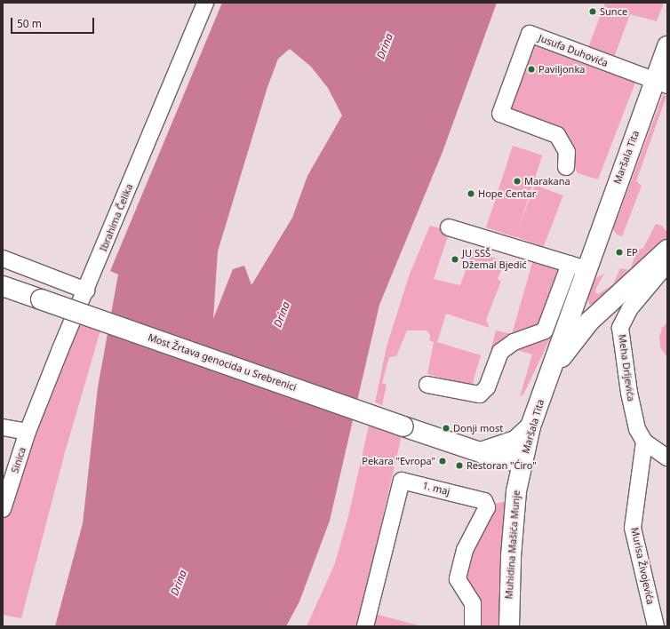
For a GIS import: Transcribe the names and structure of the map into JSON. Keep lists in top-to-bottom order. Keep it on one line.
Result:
{"streets":{"main road":["Maršala Tita","Most Žrtava genocida u Srebrenici","Muhidina Mašića Munje"],"street":["Jusufa Duhovića","Ibrahima Čelika","Meha Drljevića","Sinica","1. maj","Murisa Živojevića"]},"crossings":[["Jusufa Duhovića","Maršala Tita"],["Maršala Tita","Most Žrtava genocida u Srebrenici"],["Maršala Tita","Muhidina Mašića Munje"],["Ibrahima Čelika","Sinica"],["Most Žrtava genocida u Srebrenici","Muhidina Mašića Munje"],["Meha Drljevića","Murisa Živojevića"]],"water":["Drina"],"places":["Sunce","Paviljonka","Marakana","Hope Centar","EP","JU SSŠ Džemal Bjedić","Donji most","Pekara \"Evropa\"","Restoran \"Ćiro\""],"scale_bar":"50 m"}
